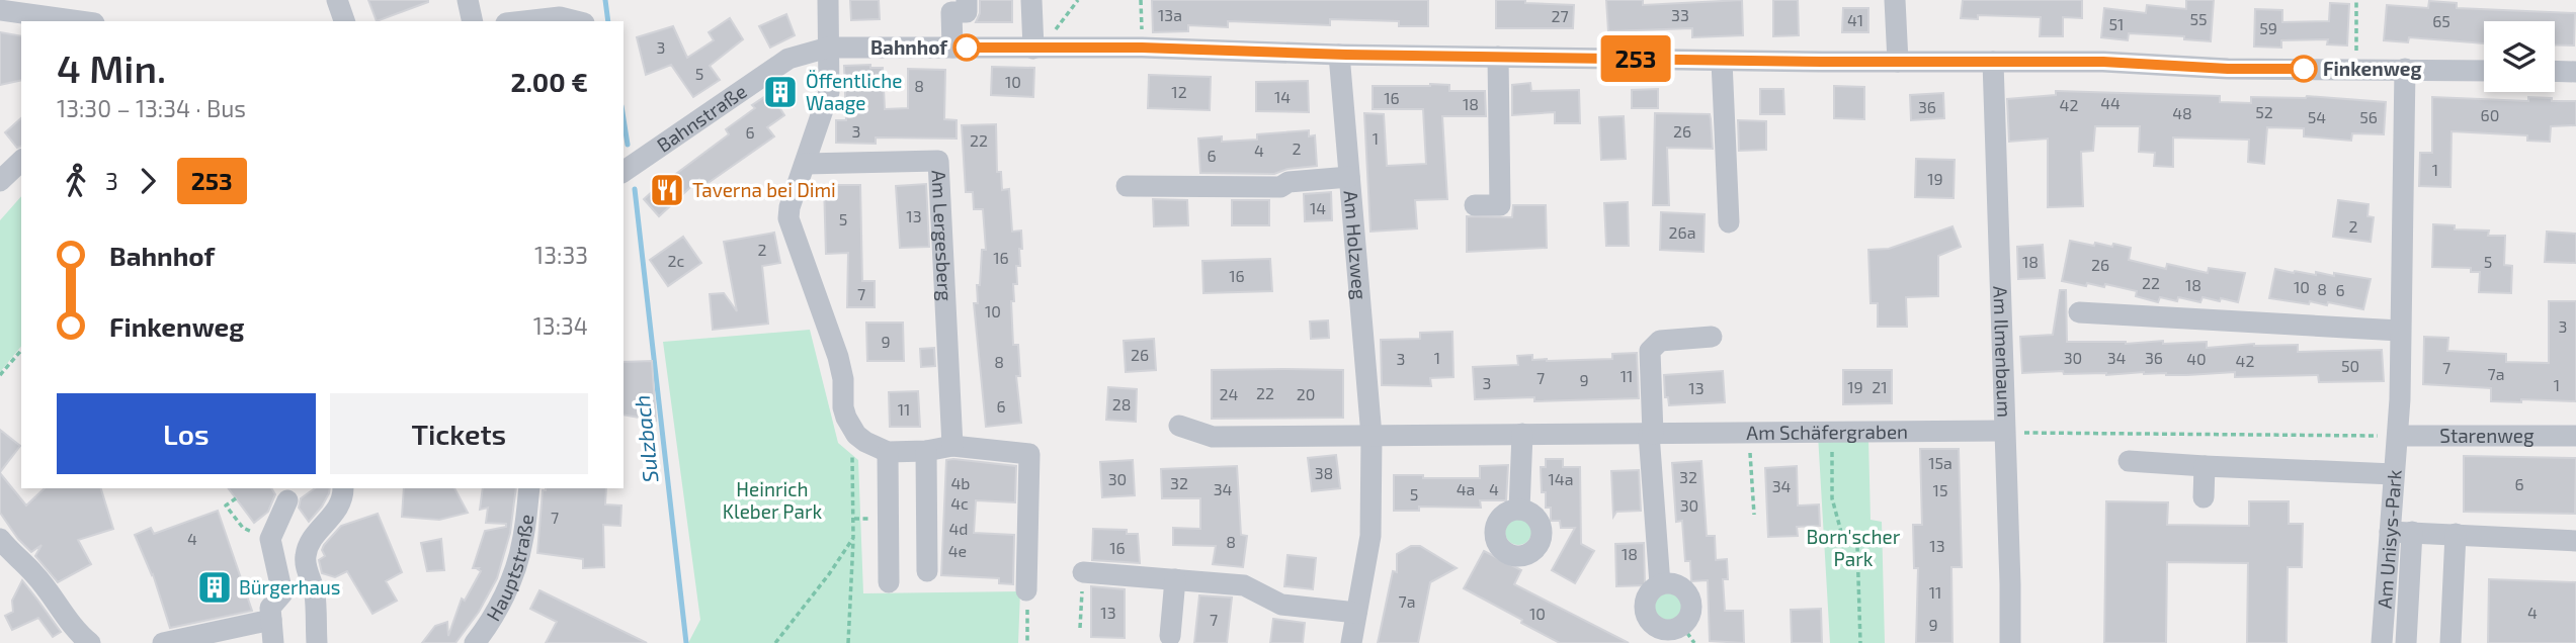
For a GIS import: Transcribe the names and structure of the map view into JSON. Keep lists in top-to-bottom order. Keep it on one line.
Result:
{"streets":{"street":["Bahnstraße","Am Lergesberg","Am Holzweg","Am Ilmenbaum","Am Schäfergraben","Starenweg","Am Unisys-Park","Hauptstraße"]},"crossings":[["Bahnstraße","Am Holzweg"],["Bahnstraße","Am Ilmenbaum"],["Am Holzweg","Am Schäfergraben"],["Am Ilmenbaum","Am Schäfergraben"],["Starenweg","Am Unisys-Park"]],"water":["Sulzbach"],"parks":["Heinrich Kleber Park","Born'scher Park"],"places":{"other":["Bahnhof","Finkenweg"],"building":["Öffentliche Waage","Bürgerhaus"],"restaurant":["Taverna bei Dimi"]},"lines":["bus line 253"],"house_numbers":["13a","33","27","55","41","65","51","59","3","5","10","8","12","14","16","44","18","42","36","52","48","60","54","56","3","26","6","1","22","2","4","6","1","19","14","13","5","2","26a","2","16","2c","18","5","26","16","22","18","10","8","6","7","10","3","9","26","1","30","34","36","3","40","42","8","50","7","7a","11","7","9","3","1","19","21","13","22","24","20","28","6","11","15a","38","32","30","14a","4b","32","6","34","34","4a","4","15","5","4c","30","7","4d","4","8","13","16","4e","18","11","7a","13","4","10","7","9"],"page":{"on_map":"253","heading":["4 Min.","13:30 – 13:34 · Bus","2.00 €"],"legs":["3","253"],"list":[{"name":"Bahnhof","value":"13:33"},{"name":"Finkenweg","value":"13:34"}],"buttons":["Los","Tickets"]}}
